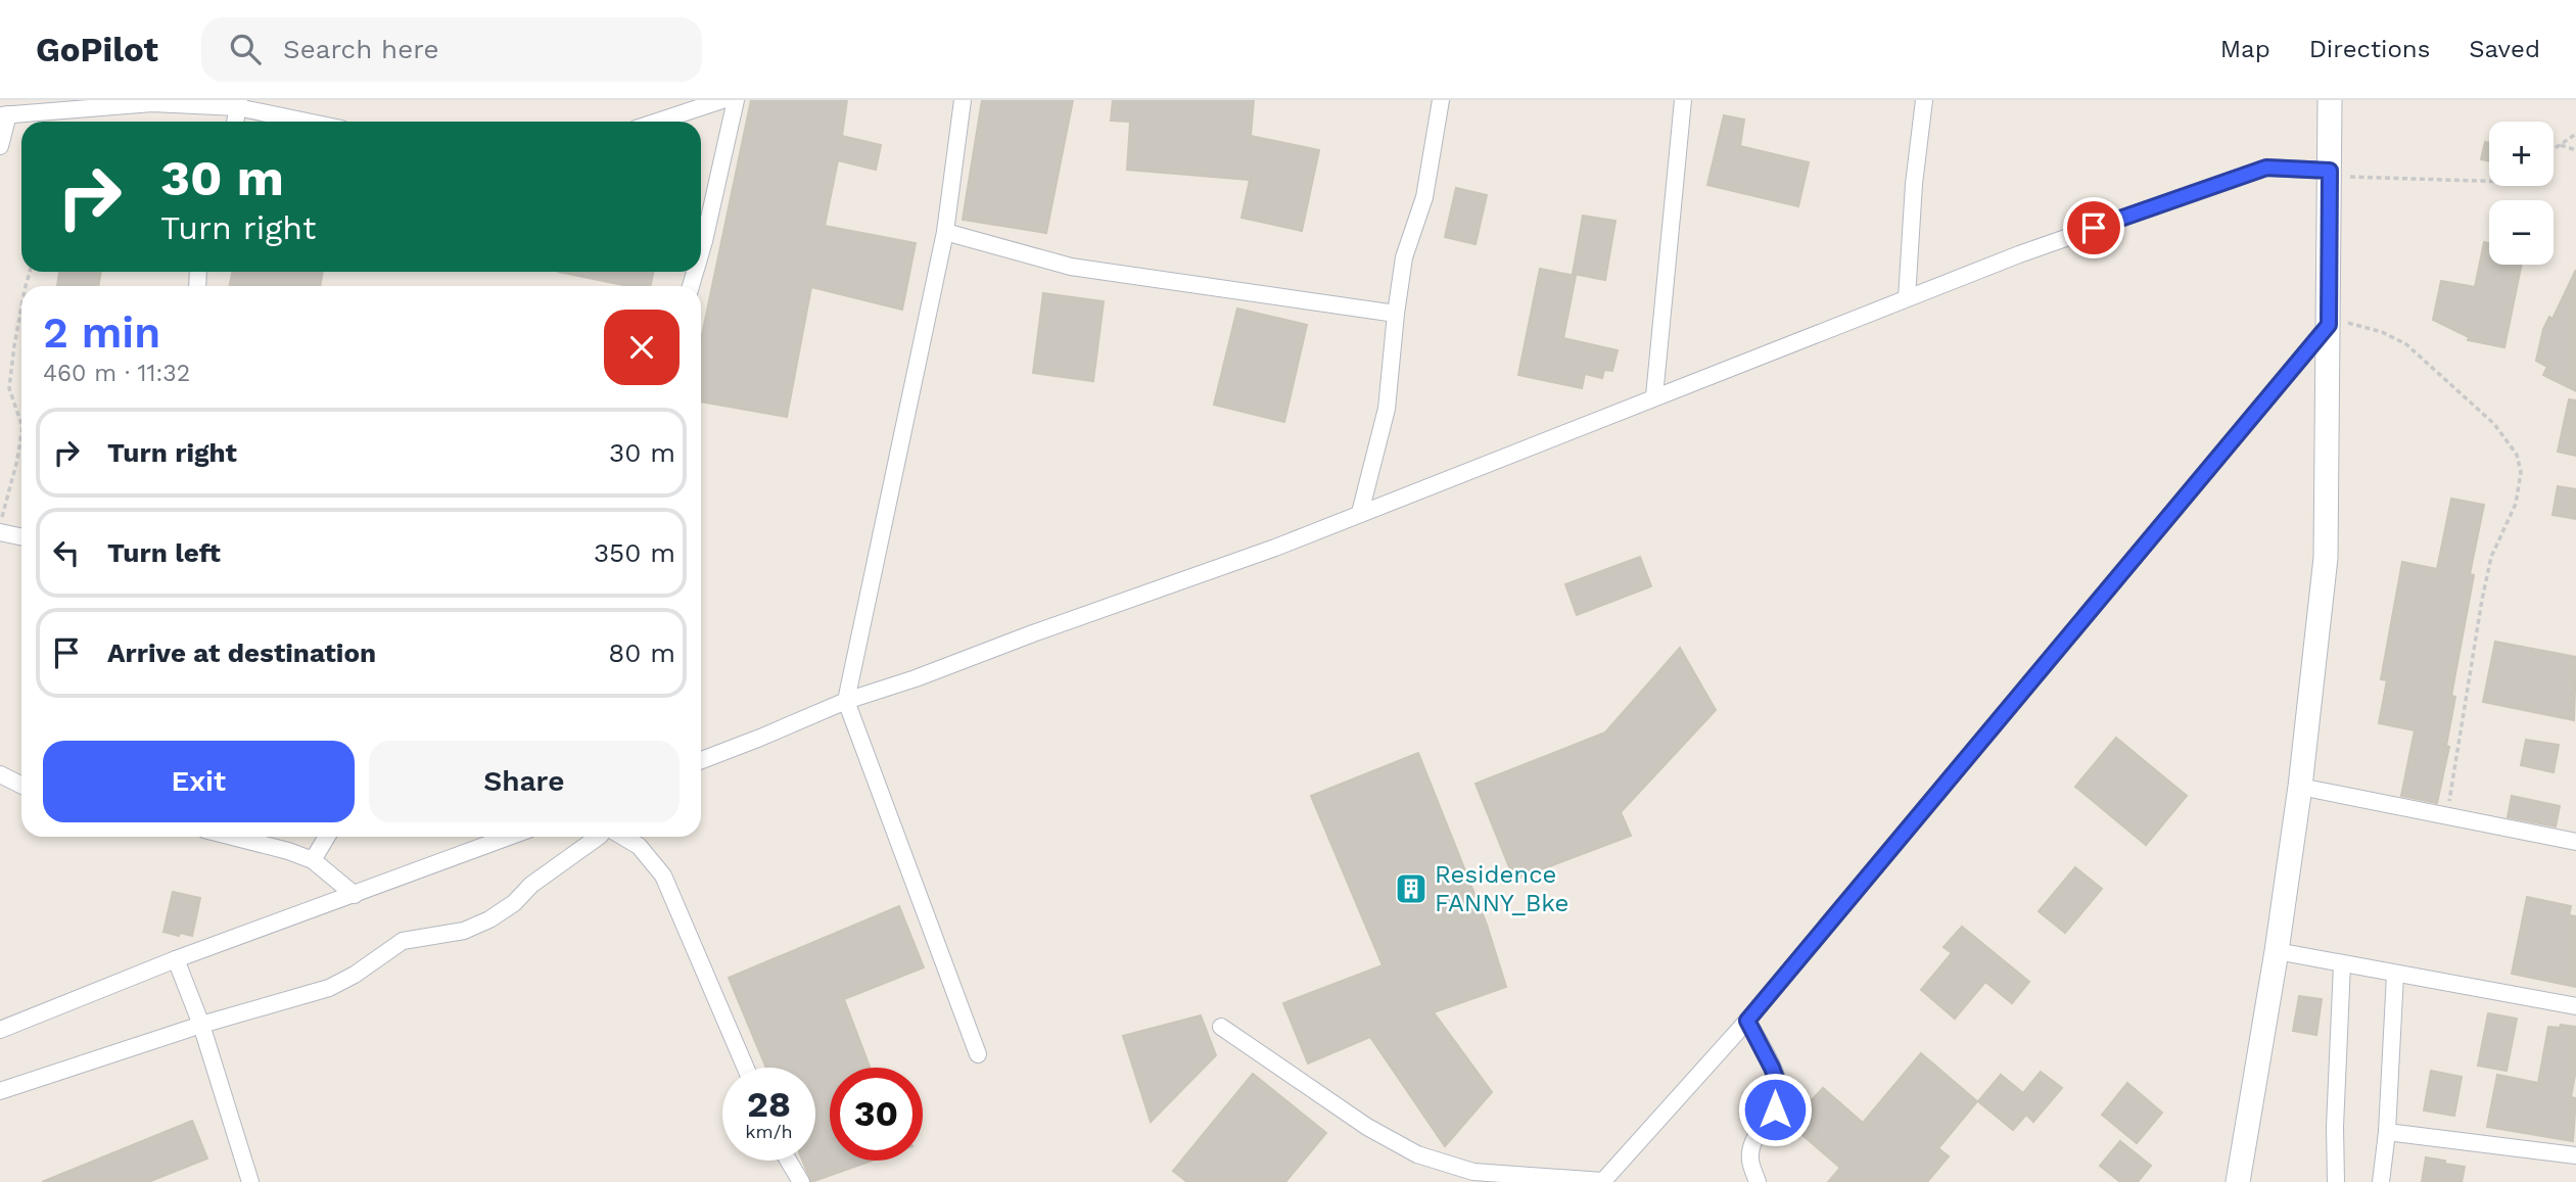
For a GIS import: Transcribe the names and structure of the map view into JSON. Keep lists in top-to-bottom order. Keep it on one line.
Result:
{"places":{"building":["Residence FANNY_Bke"]},"page":{"header":"GoPilot","search":"Search here","nav":["Map","Directions","Saved"],"map_buttons":["+","−"],"turn":["30 m","Turn right"],"heading":["2 min","460 m · 11:32"],"list":[{"name":"Turn right","value":"30 m"},{"name":"Turn left","value":"350 m"},{"name":"Arrive at destination","value":"80 m"}],"buttons":["Exit","Share"],"speed":"28 km/h","limit":"30"}}
